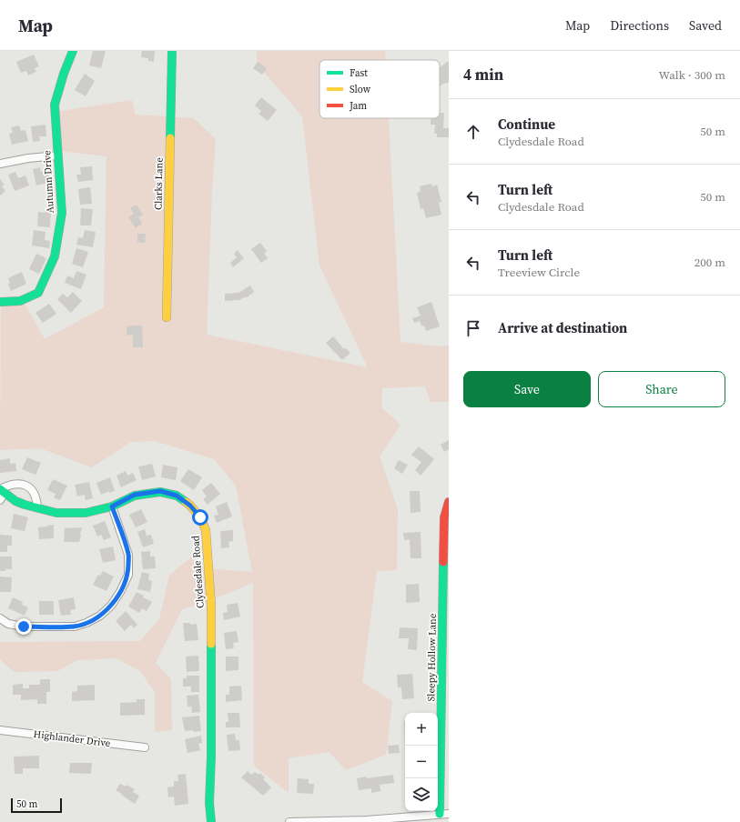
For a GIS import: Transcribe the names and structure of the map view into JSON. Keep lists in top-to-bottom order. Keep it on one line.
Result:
{"streets":{"street":["Autumn Drive","Clarks Lane","Clydesdale Road","Sleepy Hollow Lane","Highlander Drive"]},"legend":["Fast","Slow","Jam"],"scale_bar":"50 m","page":{"header":"Map","nav":["Map","Directions","Saved"],"heading":["4 min","Walk · 300 m"],"list":[["Continue","Clydesdale Road","50 m"],["Turn left","Clydesdale Road","50 m"],["Turn left","Treeview Circle","200 m"],"Arrive at destination"],"buttons":["Save","Share"],"map_buttons":["+","−"],"scale":"50 m"}}
